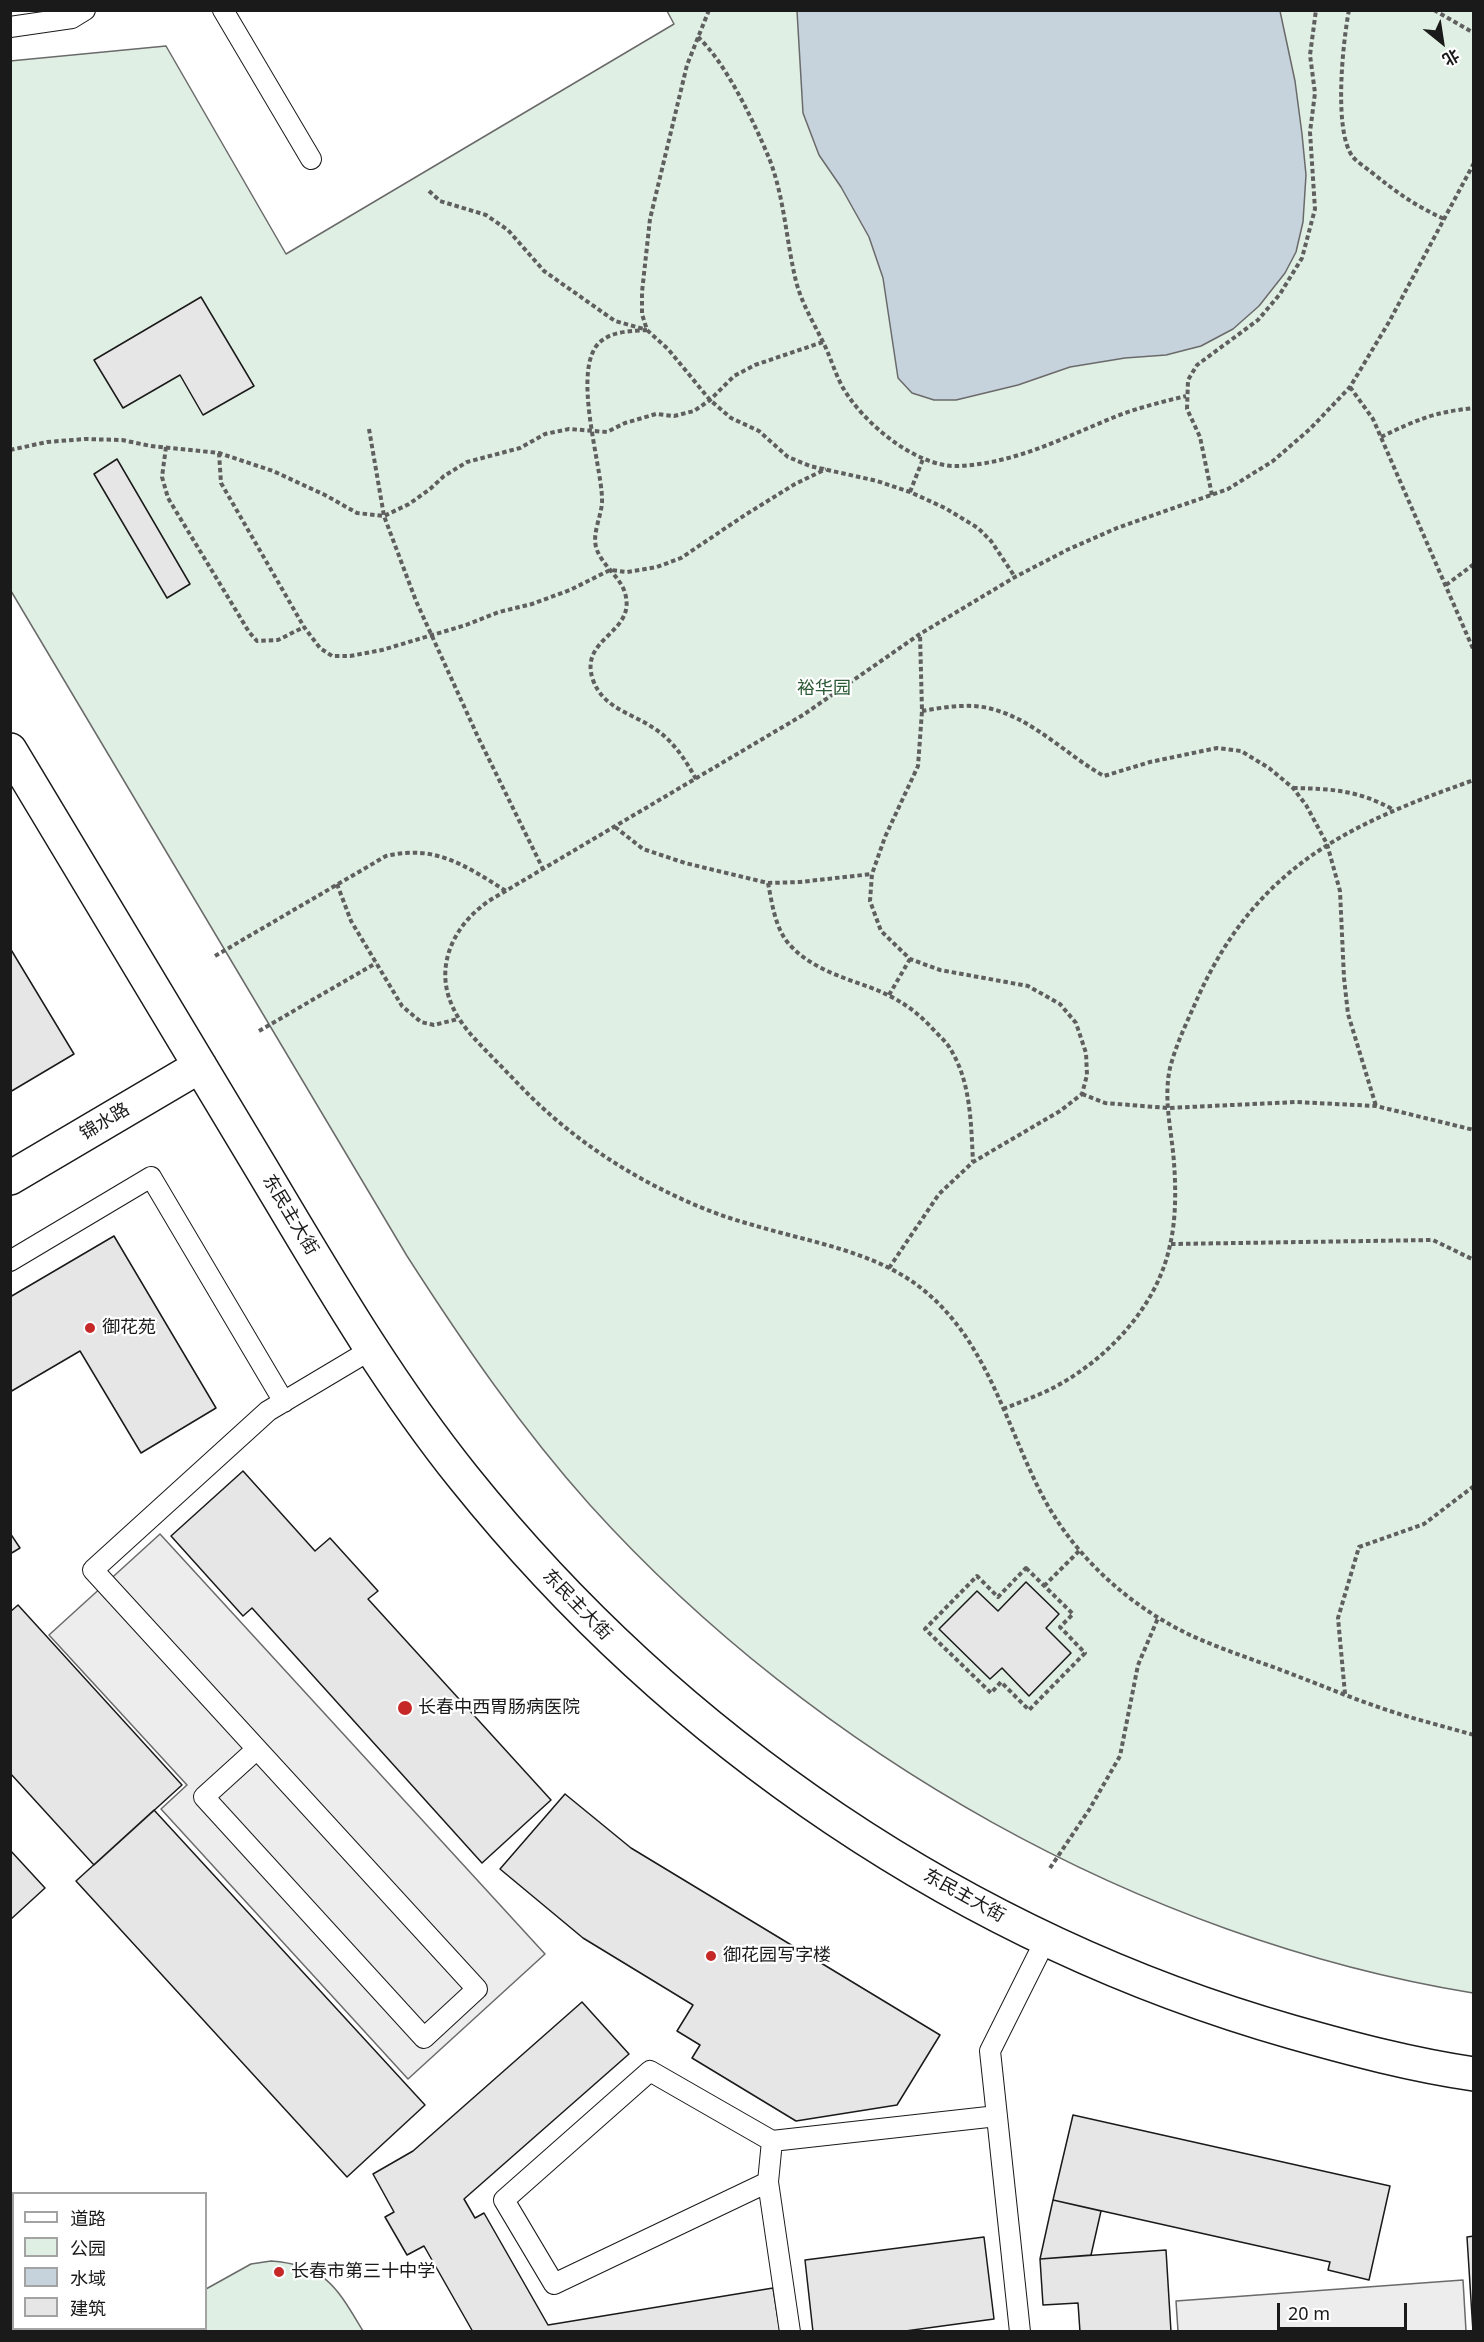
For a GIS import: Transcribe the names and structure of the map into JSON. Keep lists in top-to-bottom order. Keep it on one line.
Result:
{"streets":{"main road":["锦水路","东民主大街"]},"crossings":[["锦水路","东民主大街"]],"parks":["裕华园"],"places":["御花苑","长春中西胃肠病医院","御花园写字楼","长春市第三十中学"],"legend":["道路","公园","水域","建筑"],"scale_bar":"20 m","north":"bottom right"}
